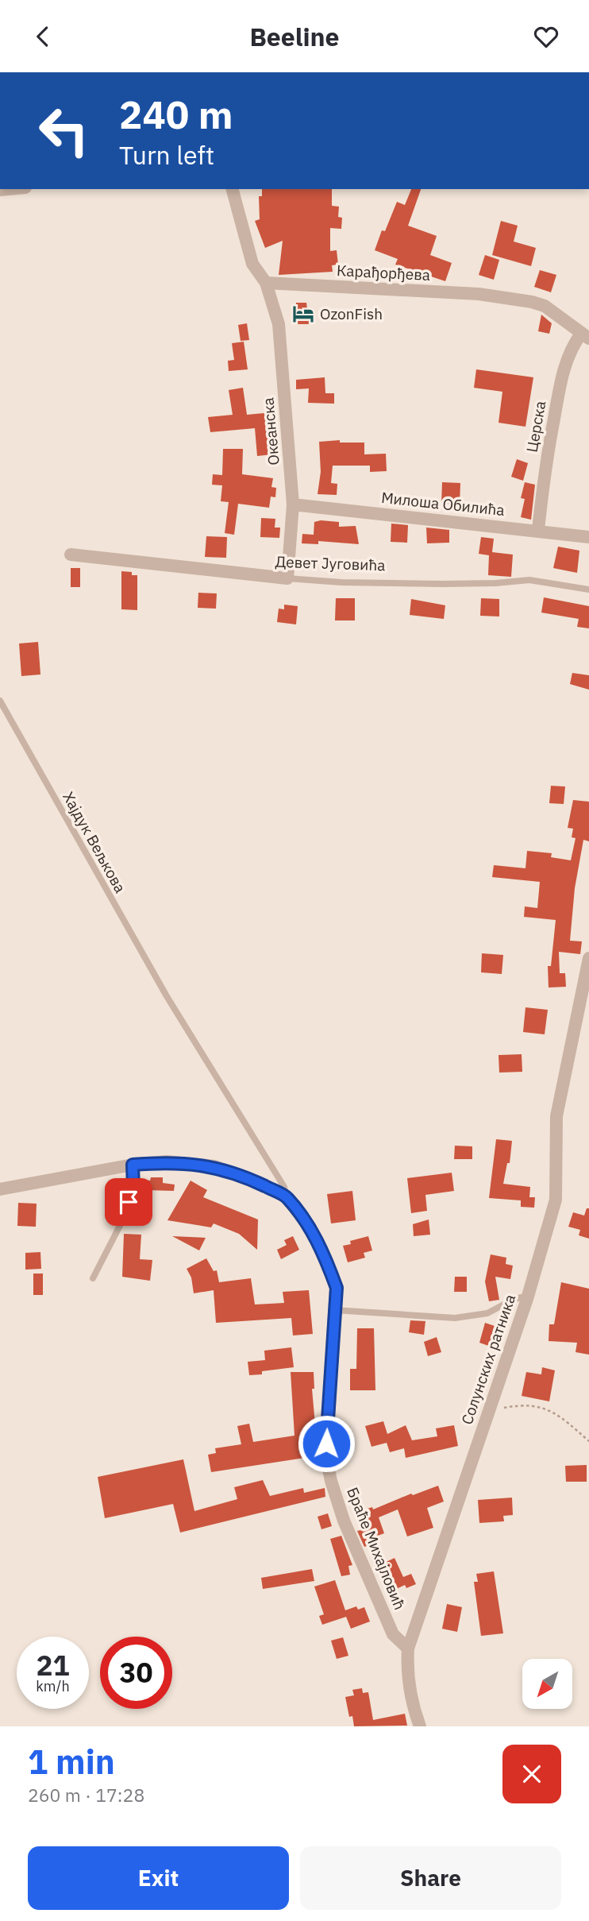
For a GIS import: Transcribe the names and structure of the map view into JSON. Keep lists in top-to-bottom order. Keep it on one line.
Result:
{"streets":{"street":["Карађорђева","Церска","Океанска","Милоша Обилића","Девет Југовића","Солунских ратника","Браће Михајловић"],"lane":["Хајдук Вељкова"]},"crossings":[["Карађорђева","Церска"],["Карађорђева","Океанска"],["Церска","Милоша Обилића"],["Океанска","Милоша Обилића"],["Океанска","Девет Југовића"],["Хајдук Вељкова","Браће Михајловић"],["Солунских ратника","Браће Михајловић"]],"places":{"hotel":["OzonFish"]},"north":"bottom left","page":{"header":"Beeline","turn":["240 m","Turn left"],"speed":"21 km/h","limit":"30","heading":["1 min","260 m · 17:28"],"buttons":["Exit","Share"]}}
